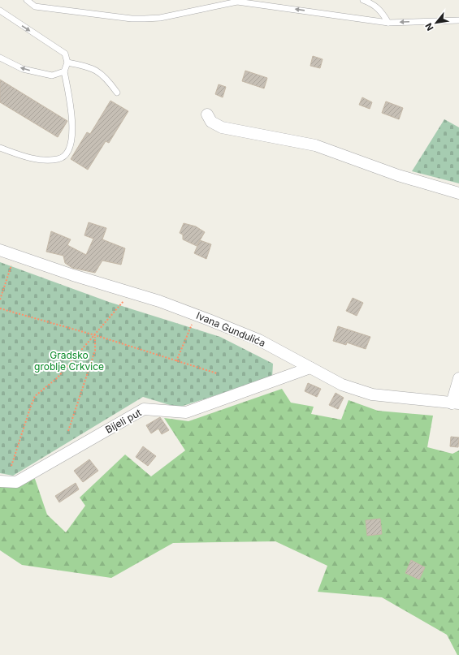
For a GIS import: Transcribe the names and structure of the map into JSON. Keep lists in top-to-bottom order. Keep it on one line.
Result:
{"streets":{"street":["Ivana Gundulića","Bijeli put"]},"crossings":[["Ivana Gundulića","Bijeli put"]],"parks":["Gradsko groblje Crkvice"],"north":"bottom left"}
